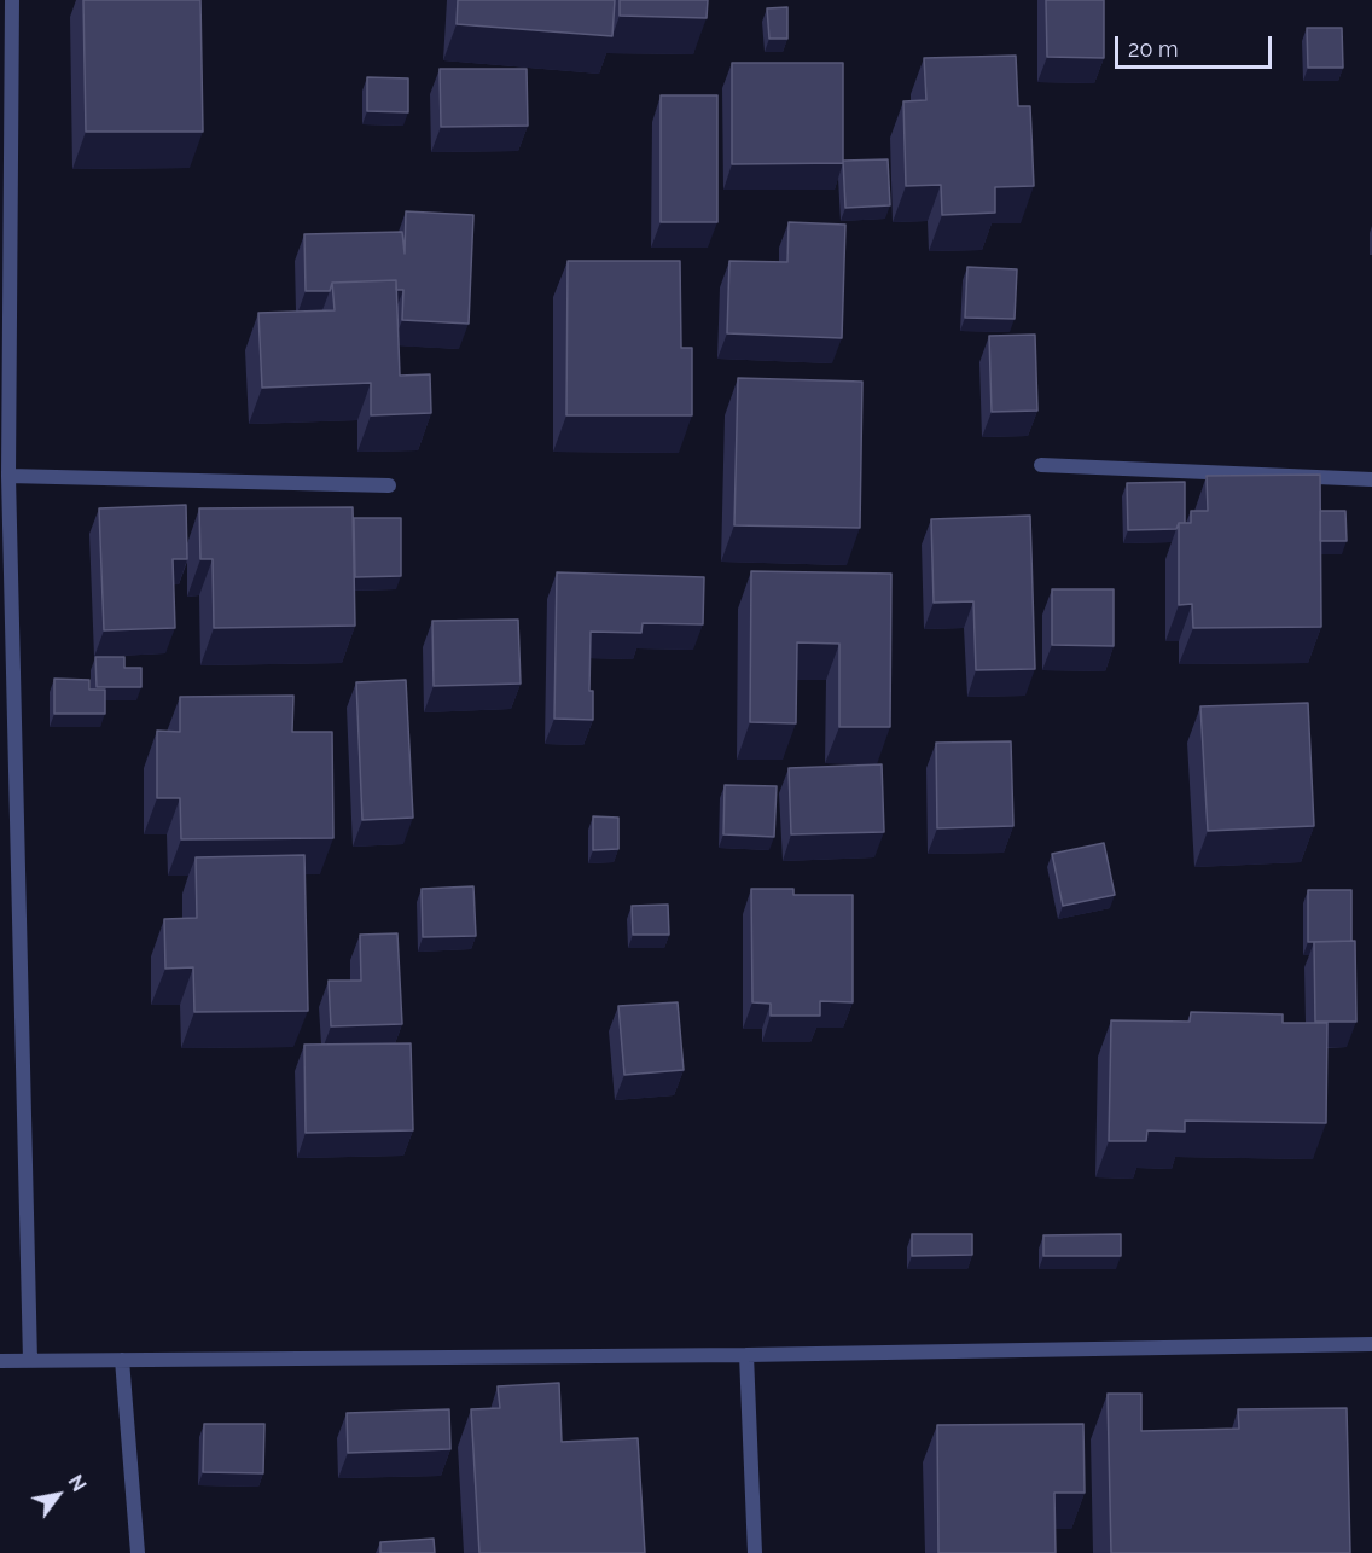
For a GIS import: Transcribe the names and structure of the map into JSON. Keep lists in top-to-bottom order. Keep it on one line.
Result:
{"scale_bar":"20 m","north":"top right"}
